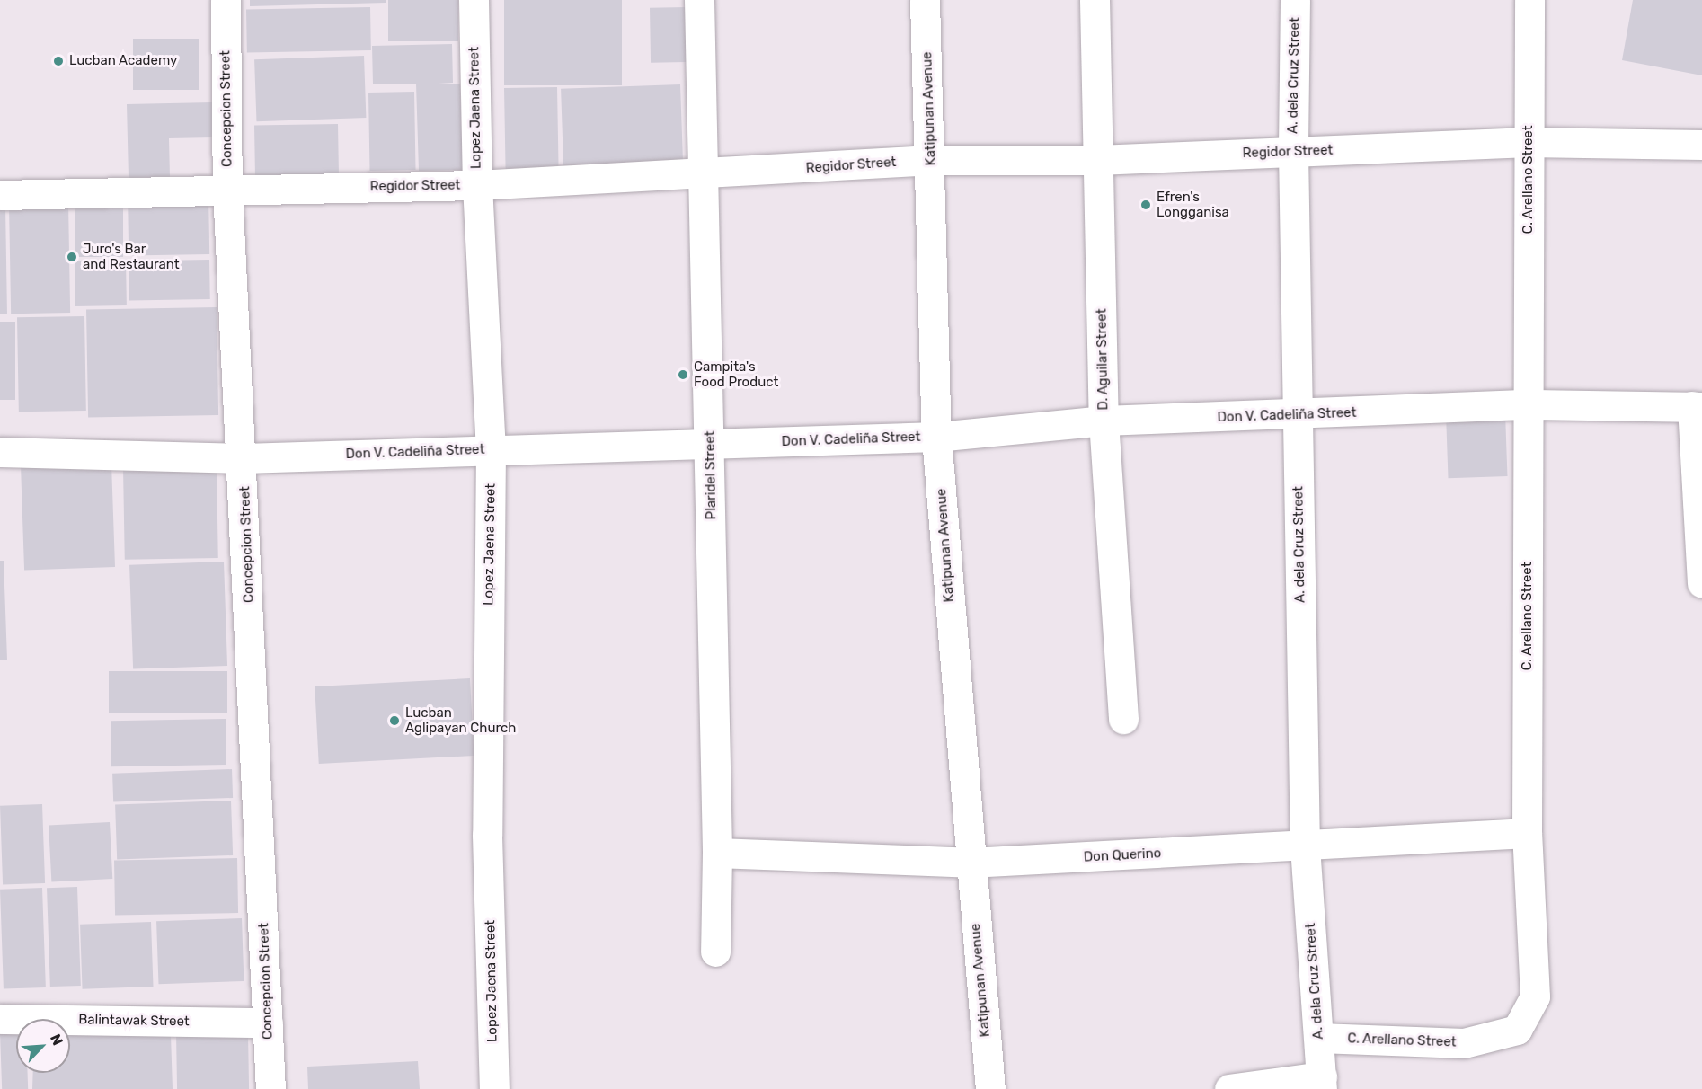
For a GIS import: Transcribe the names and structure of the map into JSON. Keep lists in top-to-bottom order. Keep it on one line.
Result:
{"streets":{"street":["A. dela Cruz Street","Lopez Jaena Street","Concepcion Street","Katipunan Avenue","Regidor Street","C. Arellano Street","D. Aguilar Street","Don V. Cadeliña Street","Plaridel Street","Don Querino","Balintawak Street"]},"crossings":[["A. dela Cruz Street","Regidor Street"],["A. dela Cruz Street","C. Arellano Street"],["A. dela Cruz Street","Don V. Cadeliña Street"],["A. dela Cruz Street","Don Querino"],["Lopez Jaena Street","Regidor Street"],["Lopez Jaena Street","Don V. Cadeliña Street"],["Concepcion Street","Regidor Street"],["Concepcion Street","Don V. Cadeliña Street"],["Concepcion Street","Balintawak Street"],["Katipunan Avenue","Regidor Street"],["Katipunan Avenue","Don V. Cadeliña Street"],["Katipunan Avenue","Don Querino"],["Regidor Street","C. Arellano Street"],["Regidor Street","D. Aguilar Street"],["Regidor Street","Plaridel Street"],["C. Arellano Street","Don V. Cadeliña Street"],["C. Arellano Street","Don Querino"],["D. Aguilar Street","Don V. Cadeliña Street"],["Don V. Cadeliña Street","Plaridel Street"],["Plaridel Street","Don Querino"]],"places":["Lucban Academy","Efren's Longganisa","Juro's Bar and Restaurant","Campita's Food Product","Lucban Aglipayan Church"],"north":"top right"}
